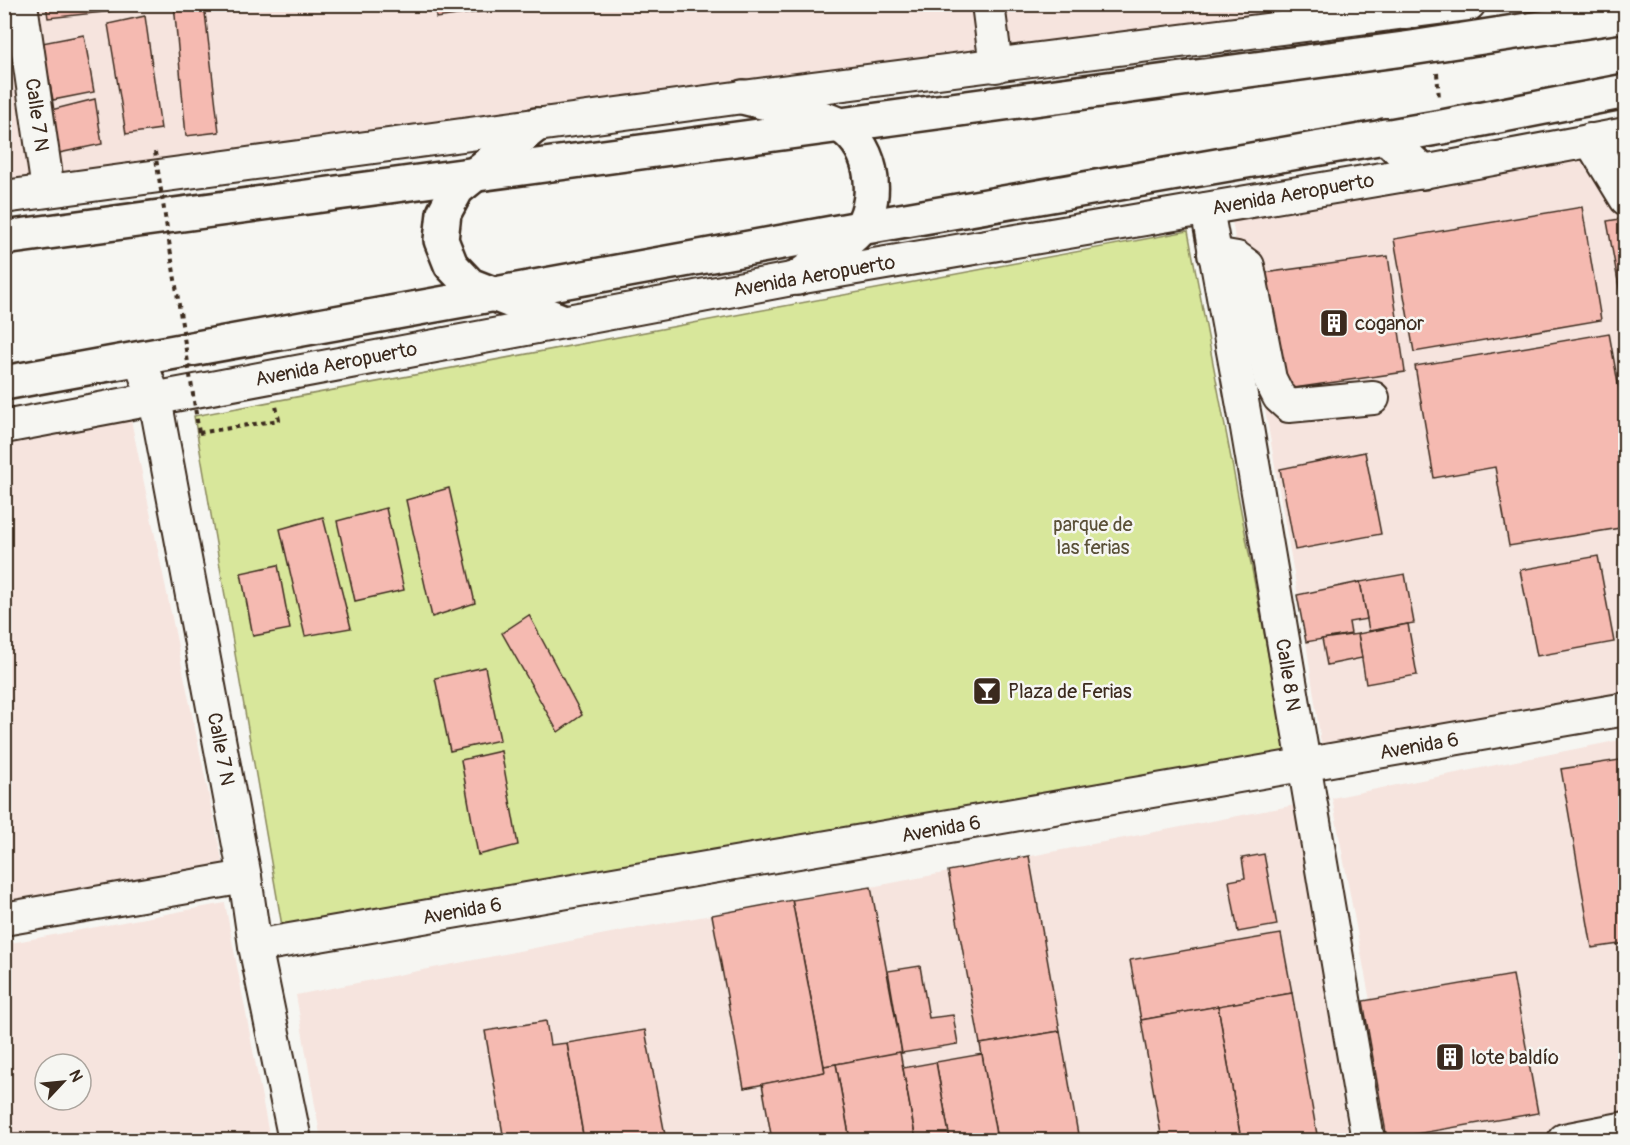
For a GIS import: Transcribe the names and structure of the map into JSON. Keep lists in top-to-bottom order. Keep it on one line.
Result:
{"streets":{"main road":["Avenida Aeropuerto"],"street":["Calle 7 N","Calle 8 N","Avenida 6"]},"crossings":[["Calle 7 N","Avenida Aeropuerto"],["Calle 7 N","Avenida 6"],["Avenida Aeropuerto","Calle 8 N"],["Calle 8 N","Avenida 6"]],"parks":["parque de las ferias"],"places":{"building":["coganor","lote baldío"],"bar":["Plaza de Ferias"]},"north":"top right"}
